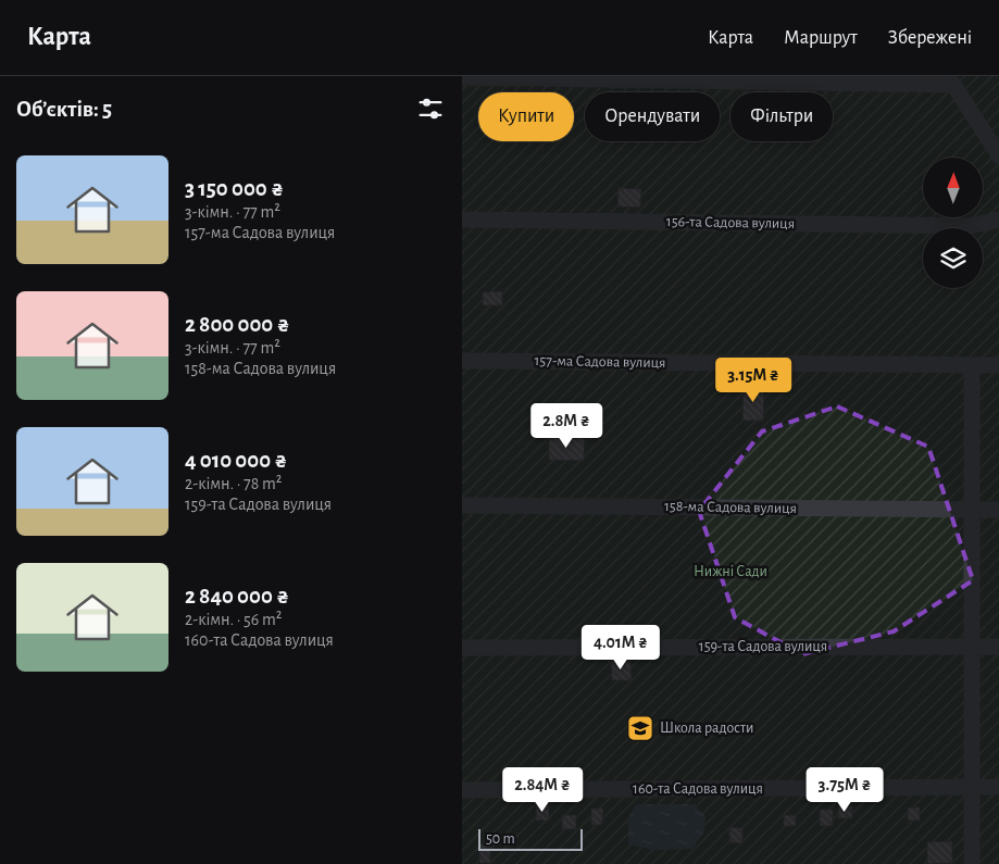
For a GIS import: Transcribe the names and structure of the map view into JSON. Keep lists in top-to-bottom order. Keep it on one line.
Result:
{"streets":{"street":["156-та Садова вулиця","157-ма Садова вулиця","158-ма Садова вулиця","159-та Садова вулиця","160-та Садова вулиця"]},"parks":["Нижні Сади"],"places":{"school or university":["Школа радости"]},"scale_bar":"50 m","north":"top","page":{"header":"Карта","nav":["Карта","Маршрут","Збережені"],"heading":"Об’єктів: 5","chip":["Купити","Орендувати","Фільтри"],"list":[{"name":"3 150 000 ₴","note":"3-кімн. · 77 m² · 157-ма Садова вулиця"},{"name":"2 800 000 ₴","note":"3-кімн. · 77 m² · 158-ма Садова вулиця"},{"name":"4 010 000 ₴","note":"2-кімн. · 78 m² · 159-та Садова вулиця"},{"name":"2 840 000 ₴","note":"2-кімн. · 56 m² · 160-та Садова вулиця"}],"price":["3.15M ₴","2.8M ₴","4.01M ₴","2.84M ₴","3.75M ₴"],"scale":"50 m"}}
